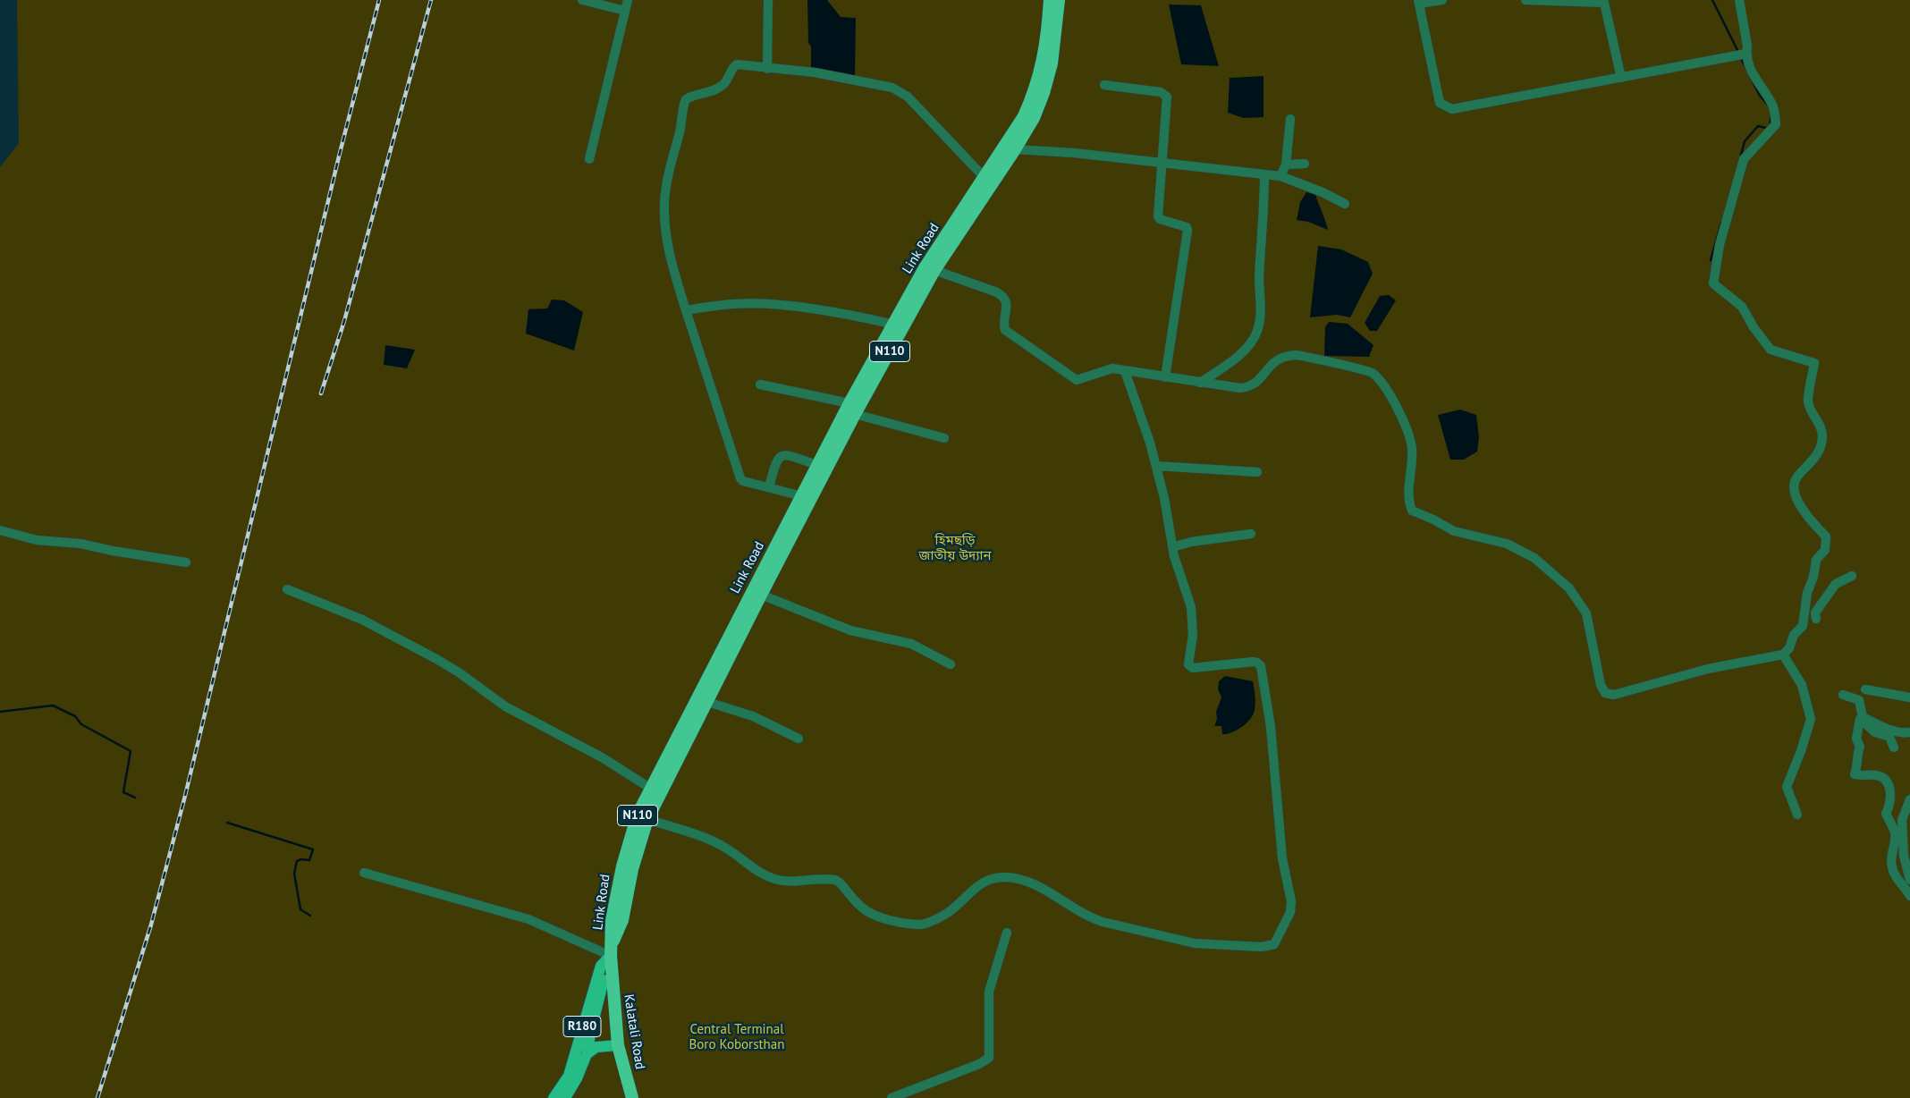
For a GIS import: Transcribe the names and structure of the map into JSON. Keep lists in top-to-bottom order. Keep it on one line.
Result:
{"streets":{"highway":["Link Road","N110","Kalatali Road"],"main road":["R180"]},"crossings":[["Link Road","R180"],["Link Road","Kalatali Road"],["R180","Kalatali Road"]],"parks":["হিমছড়ি জাতীয় উদ্যান","Central Terminal Boro Koborsthan"]}
